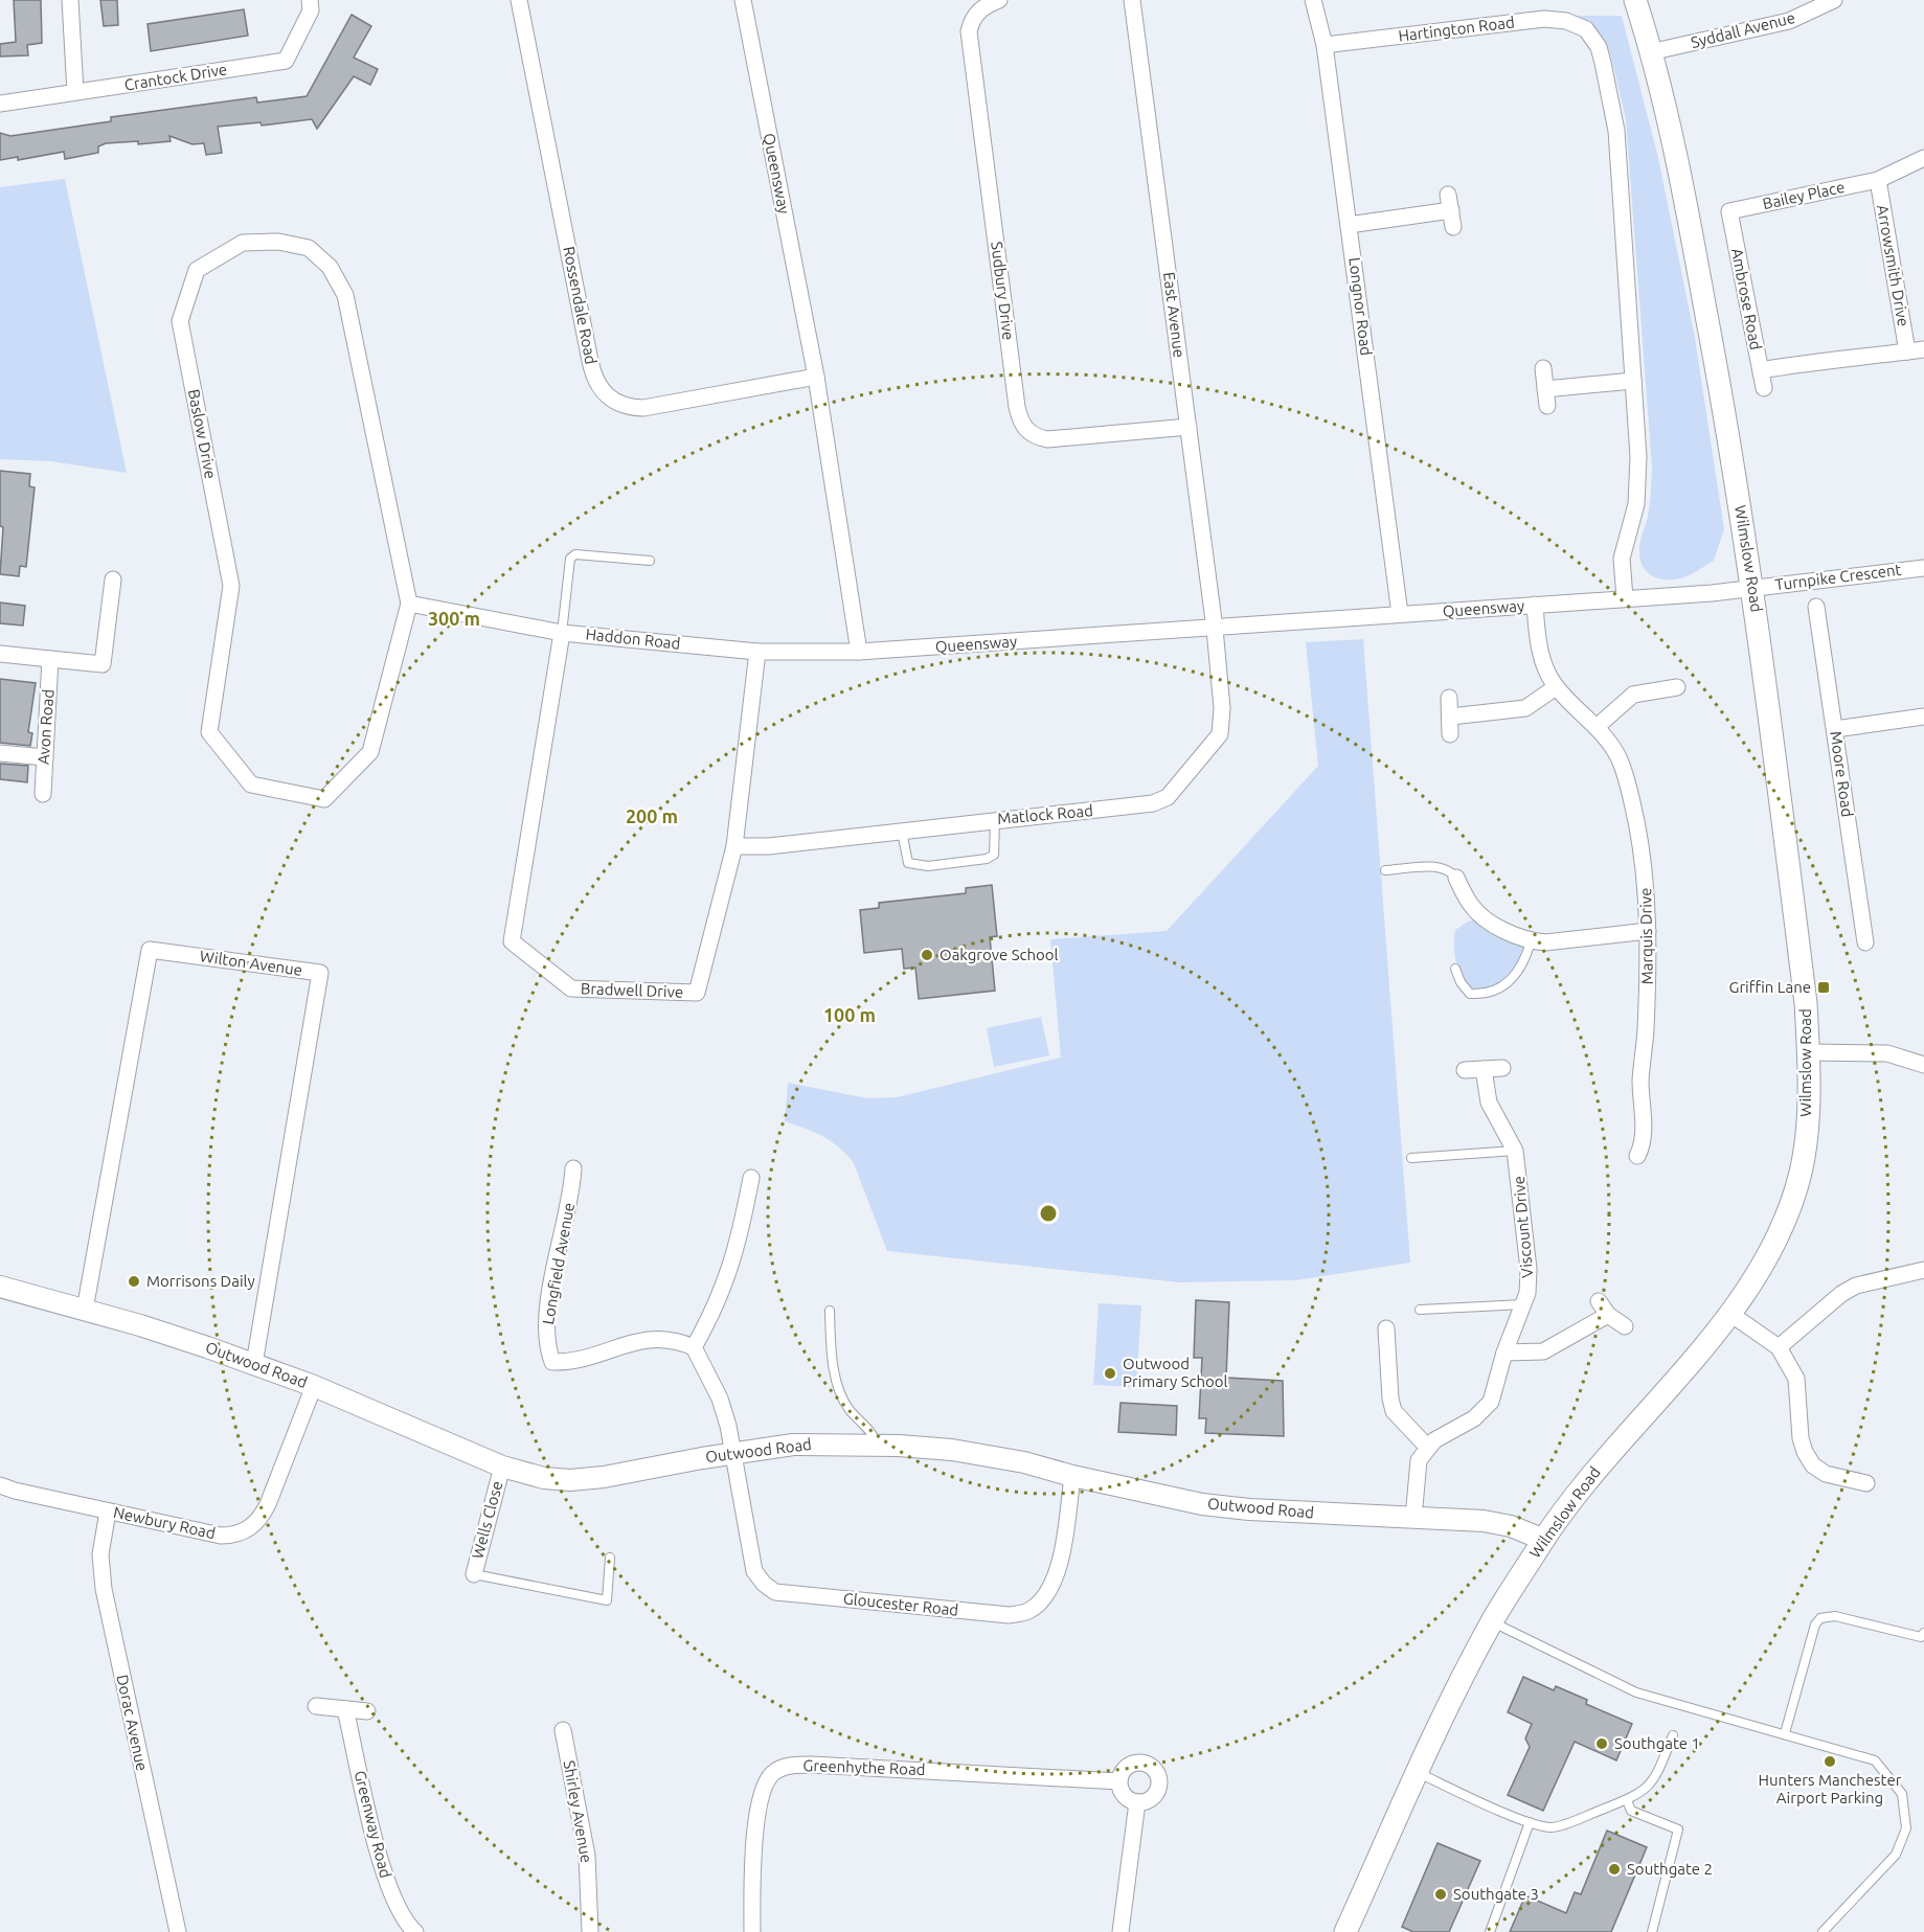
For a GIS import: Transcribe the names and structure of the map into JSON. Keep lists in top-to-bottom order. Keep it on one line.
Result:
{"streets":{"main road":["Wilmslow Road"],"street":["Hartington Road","Syddall Avenue","Crantock Drive","Queensway","Bailey Place","Arrowsmith Drive","Sudbury Drive","Ambrose Road","Rossendale Road","Longnor Road","East Avenue","Baslow Drive","Turnpike Crescent","Haddon Road","Avon Road","Moore Road","Matlock Road","Marquis Drive","Wilton Avenue","Bradwell Drive","Viscount Drive","Longfield Avenue","Outwood Road","Wells Close","Newbury Road","Gloucester Road","Dorac Avenue","Greenhythe Road","Shirley Avenue","Greenway Road"]},"crossings":[["Hartington Road","Longnor Road"],["Syddall Avenue","Wilmslow Road"],["Queensway","Rossendale Road"],["Queensway","Longnor Road"],["Queensway","East Avenue"],["Queensway","Wilmslow Road"],["Queensway","Turnpike Crescent"],["Queensway","Haddon Road"],["Queensway","Matlock Road"],["Queensway","Marquis Drive"],["Bailey Place","Arrowsmith Drive"],["Bailey Place","Ambrose Road"],["Sudbury Drive","East Avenue"],["East Avenue","Matlock Road"],["Baslow Drive","Haddon Road"],["Wilmslow Road","Turnpike Crescent"],["Wilmslow Road","Outwood Road"],["Haddon Road","Bradwell Drive"],["Matlock Road","Bradwell Drive"],["Wilton Avenue","Outwood Road"],["Outwood Road","Wells Close"],["Outwood Road","Newbury Road"],["Outwood Road","Gloucester Road"],["Newbury Road","Dorac Avenue"]],"places":{"other":["Oakgrove School","Morrisons Daily","Outwood Primary School","Southgate 1","Hunters Manchester Airport Parking","Southgate 2","Southgate 3"],"transit":["Griffin Lane"]},"rings":["300 m","200 m","100 m"]}
